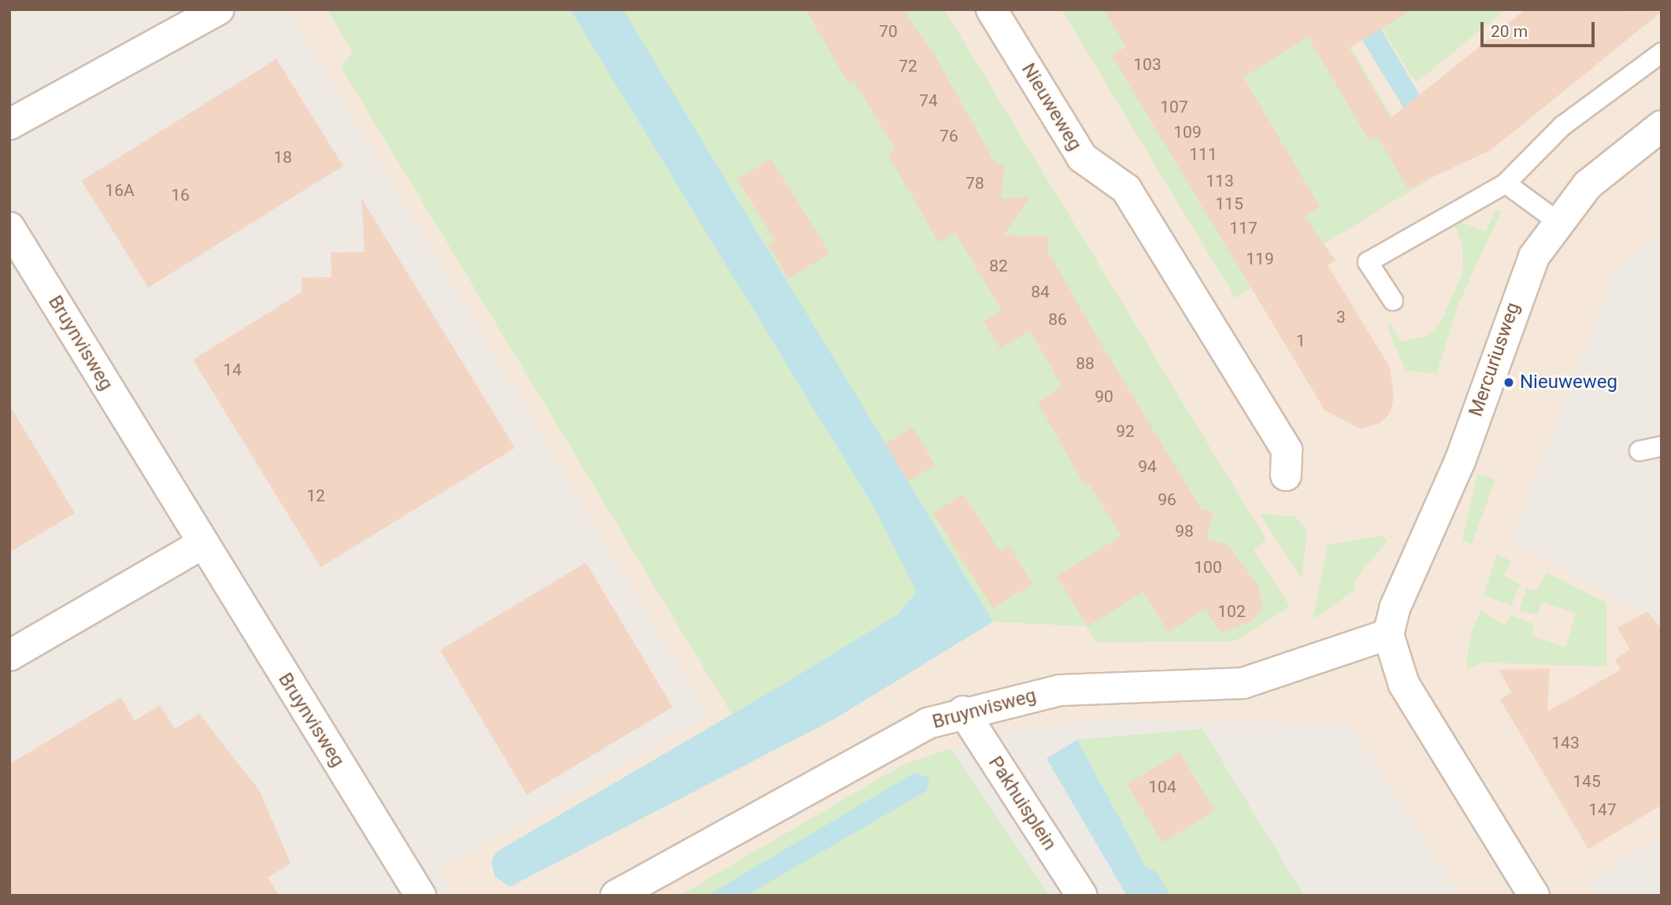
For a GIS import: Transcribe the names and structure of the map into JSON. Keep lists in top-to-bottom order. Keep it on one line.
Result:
{"streets":{"street":["Nieuweweg","Bruynvisweg","Mercuriusweg","Pakhuisplein"]},"crossings":[["Bruynvisweg","Mercuriusweg"],["Bruynvisweg","Pakhuisplein"]],"places":["Nieuweweg"],"house_numbers":["70","103","72","74","107","109","76","111","18","113","78","16A","16","115","117","119","82","84","3","86","1","88","14","90","92","94","12","96","98","100","102","143","145","104","147"],"scale_bar":"20 m"}
